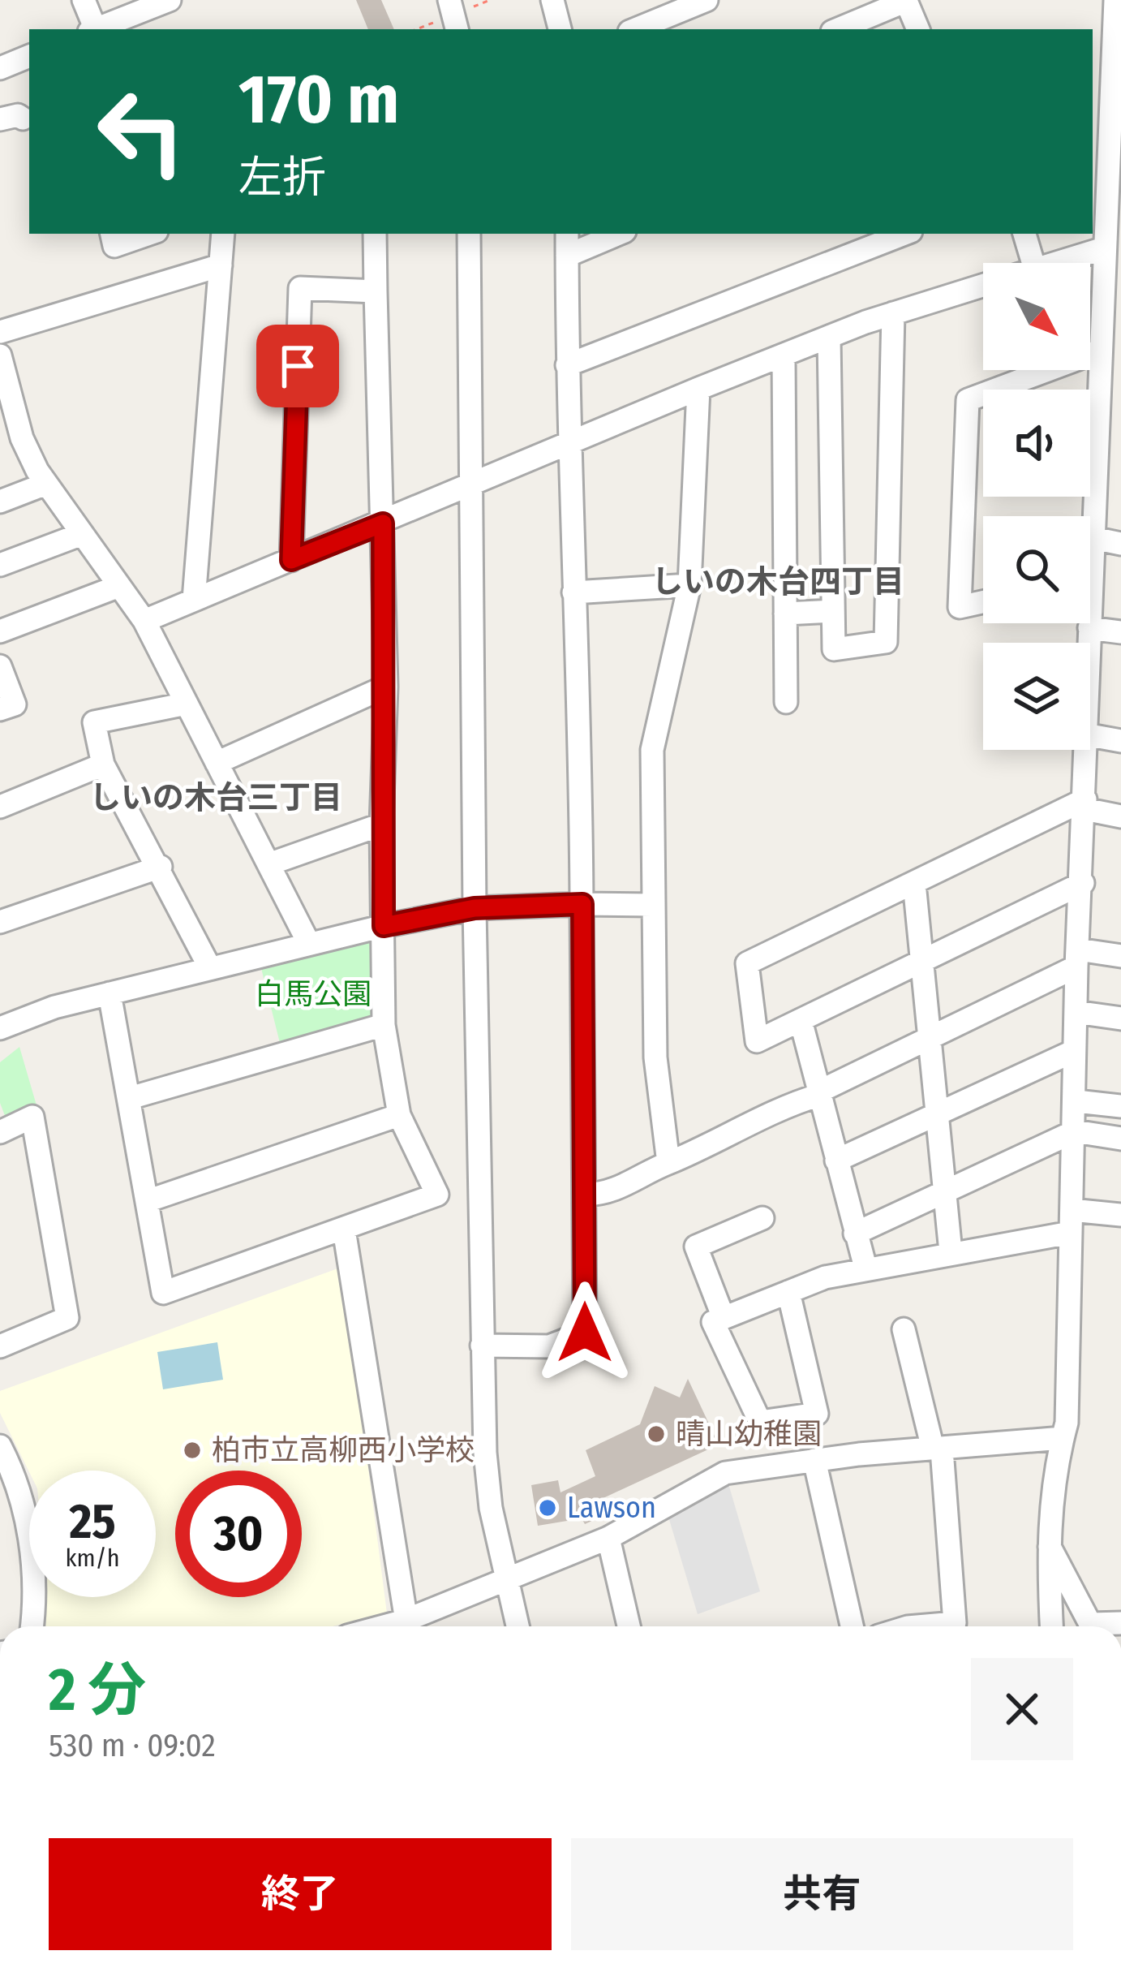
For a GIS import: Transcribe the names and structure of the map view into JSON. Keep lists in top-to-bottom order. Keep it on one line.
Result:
{"districts":["しいの木台四丁目","しいの木台三丁目"],"parks":["白馬公園"],"places":["晴山幼稚園","柏市立高柳西小学校","Lawson"],"north":"bottom right","page":{"turn":["170 m","左折"],"speed":"25 km/h","limit":"30","heading":["2 分","530 m · 09:02"],"buttons":["終了","共有"]}}
